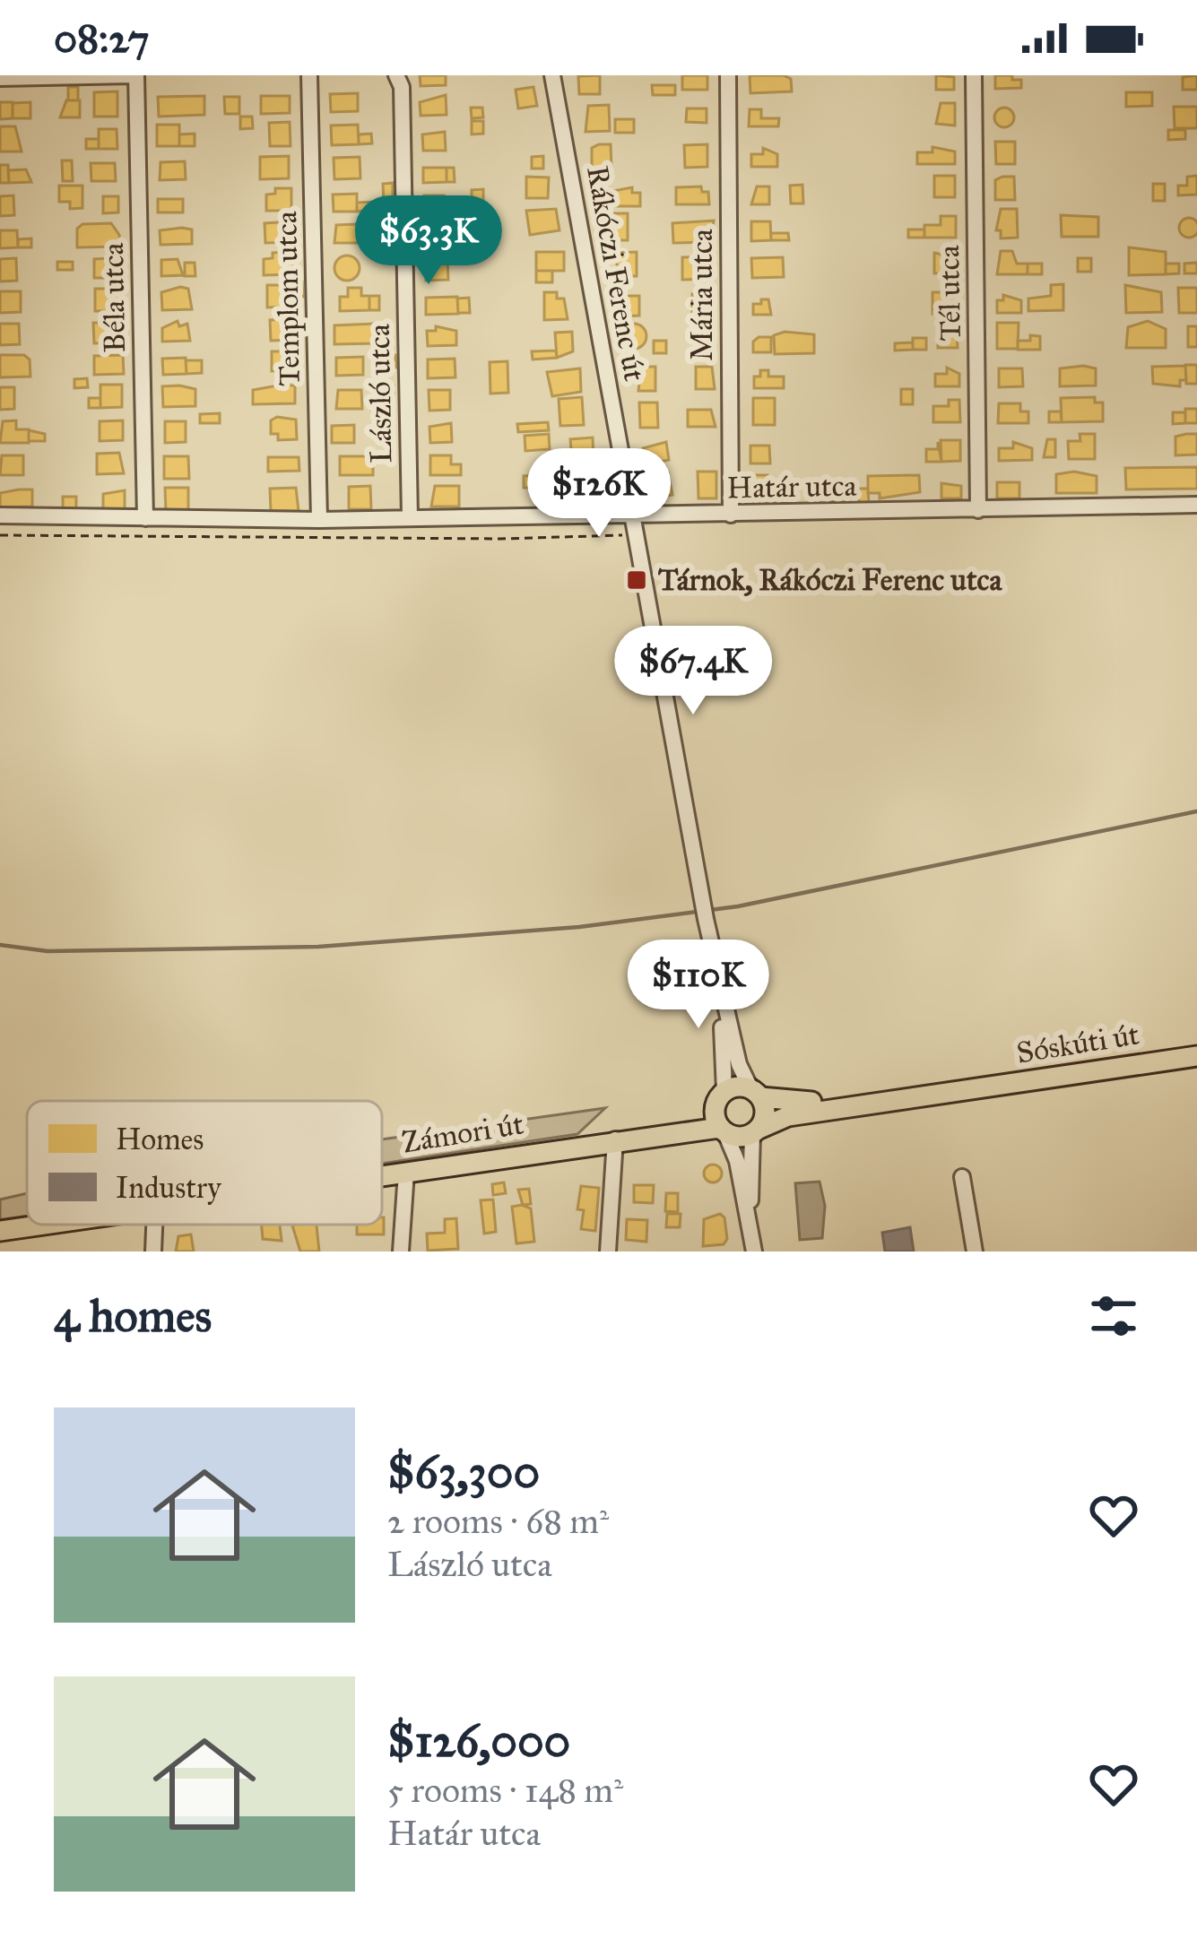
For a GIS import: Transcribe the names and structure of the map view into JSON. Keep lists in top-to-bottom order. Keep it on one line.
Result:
{"streets":{"main road":["Sóskúti út","Zámori út"],"street":["Rákóczi Ferenc út","Tél utca","Mária utca","Béla utca","Templom utca","László utca","Határ utca"]},"crossings":[["Rákóczi Ferenc út","Határ utca"],["Tél utca","Határ utca"],["Mária utca","Határ utca"],["Béla utca","Határ utca"],["Templom utca","Határ utca"],["László utca","Határ utca"],["Sóskúti út","Zámori út"]],"places":{"transit":["Tárnok, Rákóczi Ferenc utca"]},"legend":["Homes","Industry"],"page":{"status":"08:27","price":["$63.3K","$126K","$67.4K","$110K"],"heading":"4 homes","list":[{"name":"$63,300","note":"2 rooms · 68 m² · László utca"},{"name":"$126,000","note":"5 rooms · 148 m² · Határ utca"}]}}
